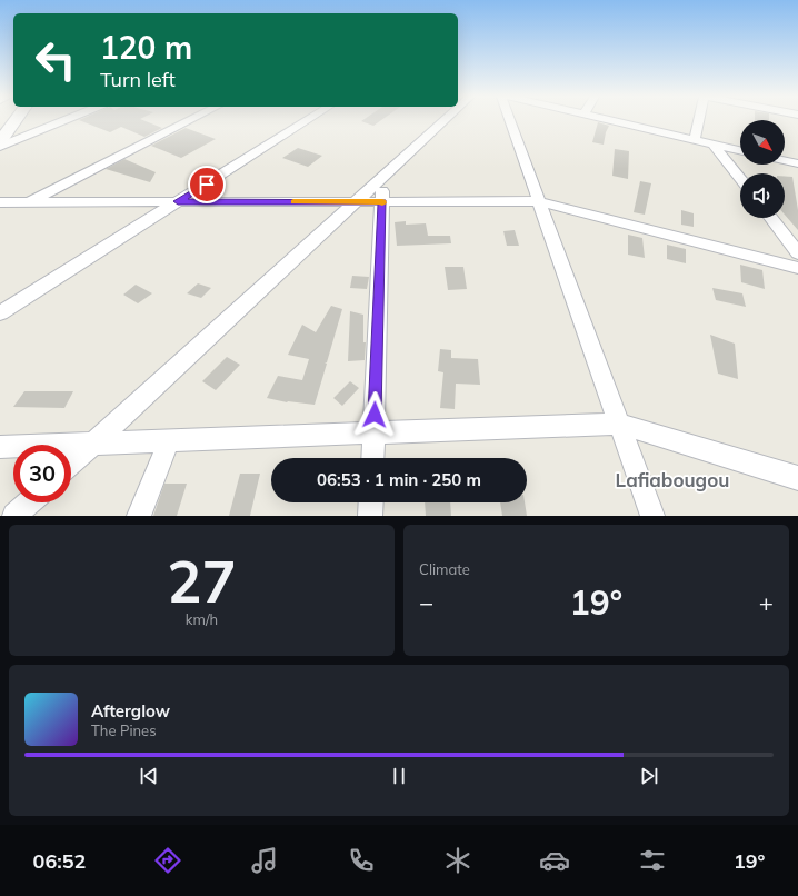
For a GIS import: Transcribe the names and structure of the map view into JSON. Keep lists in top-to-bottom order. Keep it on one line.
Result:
{"districts":["Lafiabougou"],"north":"bottom right","page":{"turn":["120 m","Turn left"],"limit":"30","trip":"06:53 · 1 min · 250 m","tile":[["27","km/h"],"Climate"],"heat":["−","19°","+"],"song":["Afterglow","The Pines"],"tabs":["06:52","19°"]}}
